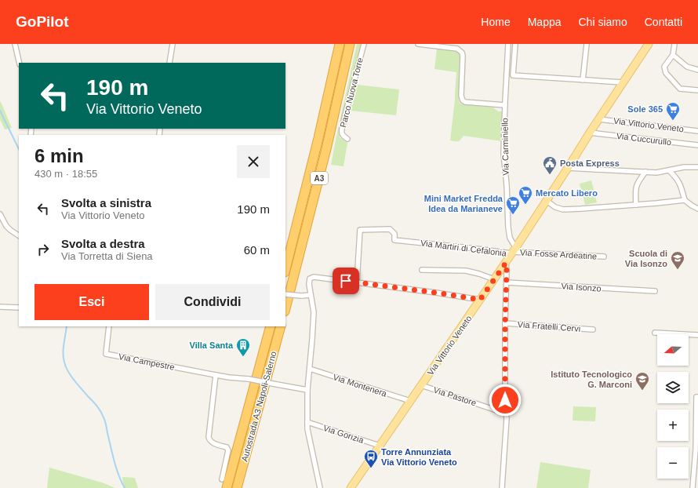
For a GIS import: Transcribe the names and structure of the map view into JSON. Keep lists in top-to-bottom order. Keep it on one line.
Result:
{"streets":{"highway":["A3","Autostrada A3 Napoli-Salerno"],"main road":["Via Vittorio Veneto"],"street":["Parco Nuova Torre","Via Cuccurullo","Via Carminiello","Via Martiri di Cefalonia","Via Fosse Ardeatine","Via Isonzo","Via Fratelli Cervi","Via Campestre","Via Montenera","Via Pastore","Via Gorizia"]},"crossings":[["Via Vittorio Veneto","Via Cuccurullo"],["Via Vittorio Veneto","Via Carminiello"],["Via Vittorio Veneto","Via Martiri di Cefalonia"],["Via Vittorio Veneto","Via Fosse Ardeatine"],["Via Vittorio Veneto","Via Montenera"],["Via Vittorio Veneto","Via Pastore"],["Via Vittorio Veneto","Via Gorizia"],["Via Carminiello","Via Martiri di Cefalonia"],["Via Carminiello","Via Fosse Ardeatine"],["Via Martiri di Cefalonia","Via Fosse Ardeatine"]],"places":{"supermarket":["Sole 365","Mercato Libero","Mini Market Fredda Idea da Marianeve"],"public building":["Posta Express"],"school or university":["Scuola di Via Isonzo","Istituto Tecnologico G. Marconi"],"building":["Villa Santa"],"bus stop":["Torre Annunziata Via Vittorio Veneto"]},"north":"left","page":{"header":"GoPilot","nav":["Home","Mappa","Chi siamo","Contatti"],"turn":["190 m","Via Vittorio Veneto"],"heading":["6 min","430 m · 18:55"],"list":[{"name":"Svolta a sinistra","note":"Via Vittorio Veneto","value":"190 m"},{"name":"Svolta a destra","note":"Via Torretta di Siena","value":"60 m"}],"buttons":["Esci","Condividi"],"map_buttons":["+","−"]}}
